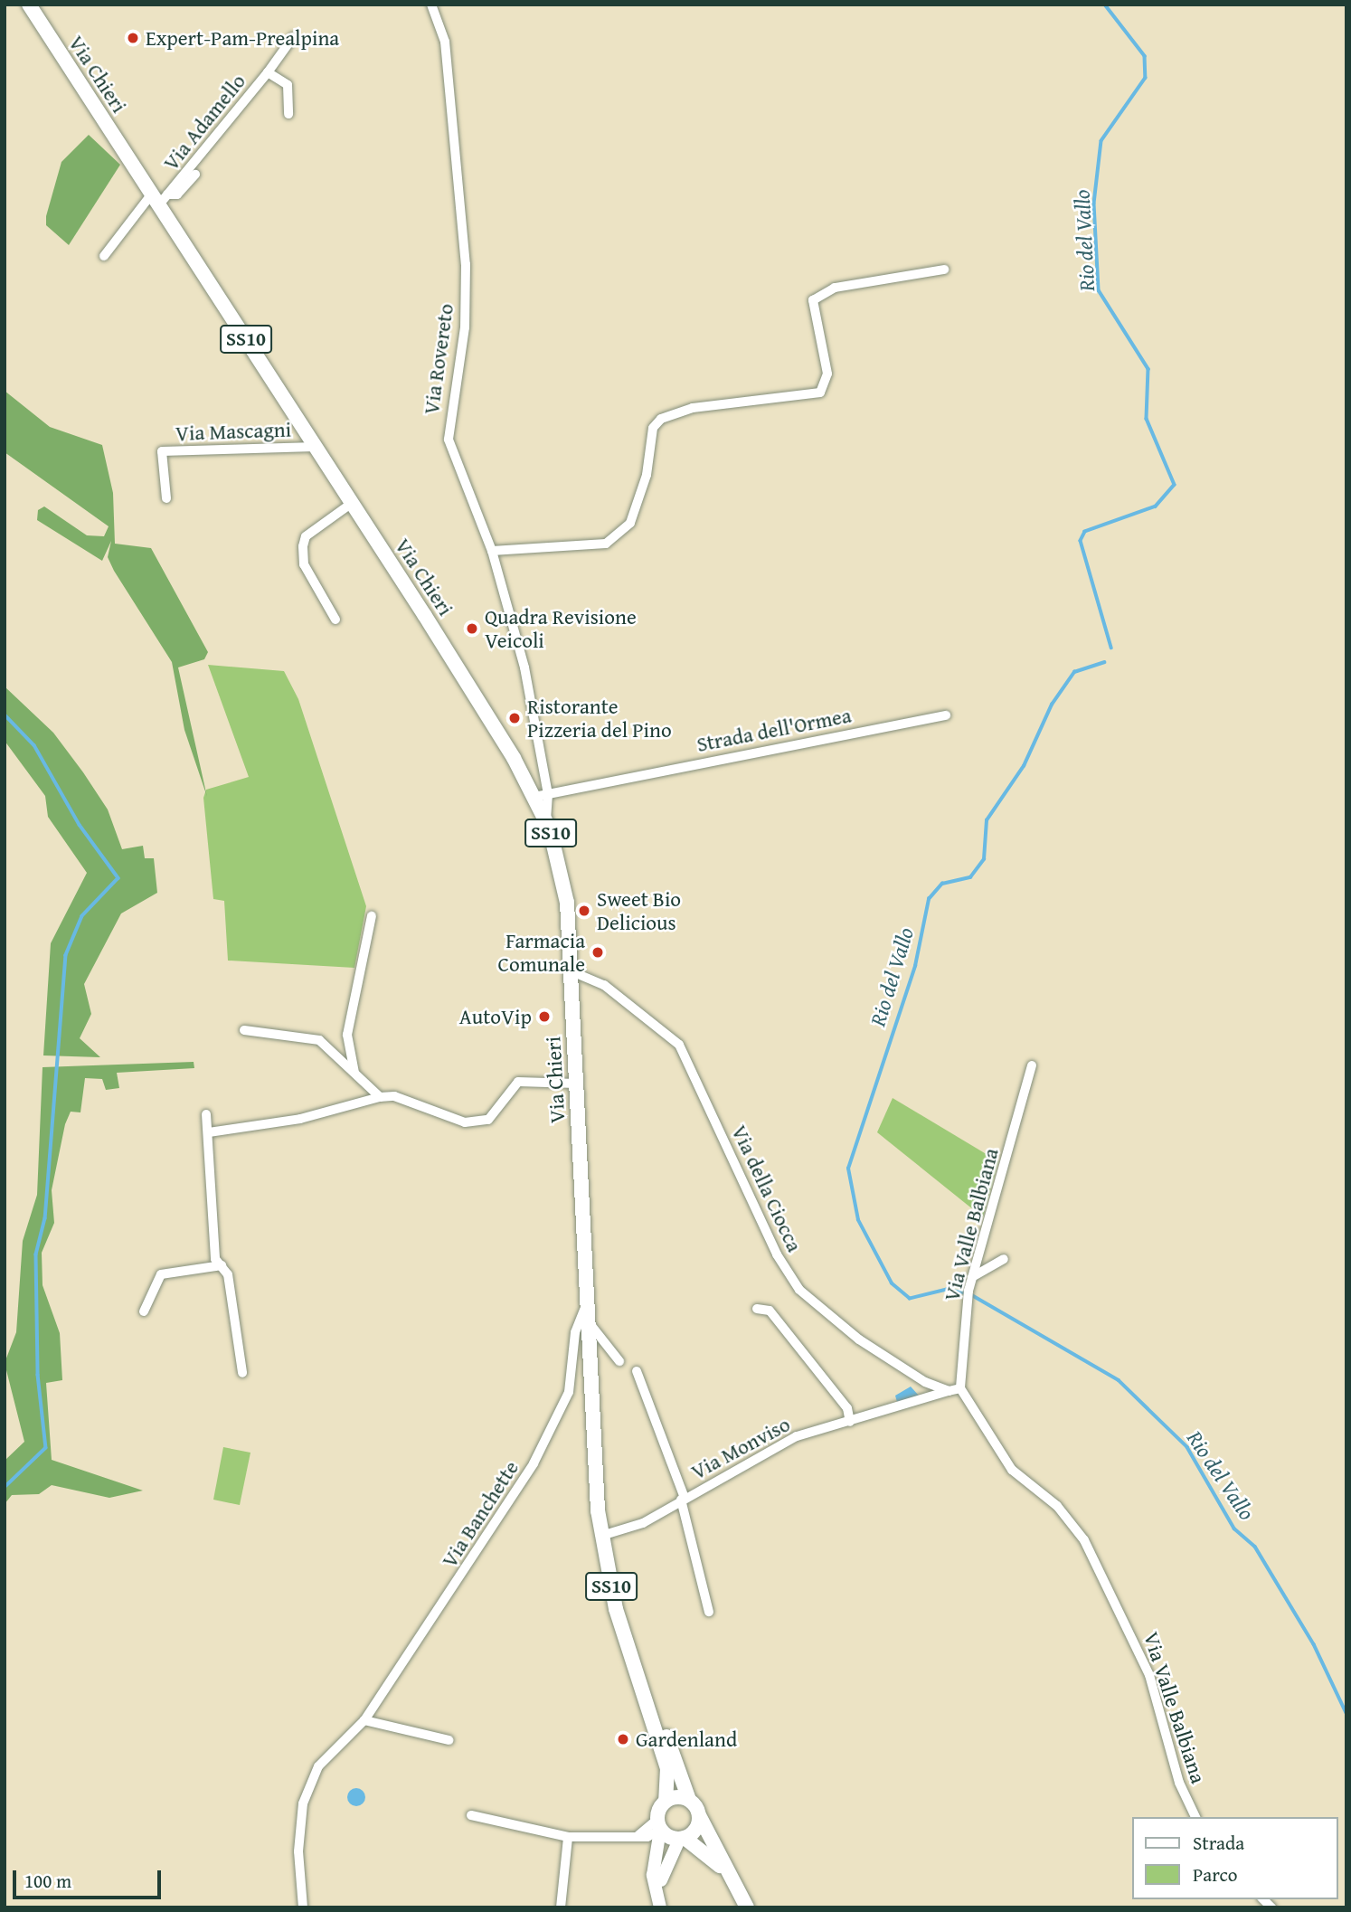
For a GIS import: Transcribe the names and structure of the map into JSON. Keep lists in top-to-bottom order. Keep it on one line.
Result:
{"streets":{"main road":["Via Chieri","SS10"],"street":["Via Adamello","Via Rovereto","Via Mascagni","Strada dell'Ormea","Via della Ciocca","Via Valle Balbiana","Via Monviso","Via Banchette"]},"crossings":[["Via Chieri","Via Adamello"],["Via Chieri","Via Rovereto"],["Via Chieri","Via Mascagni"],["Via Chieri","Strada dell'Ormea"],["Via Chieri","Via della Ciocca"],["Via Chieri","Via Monviso"],["Via Chieri","Via Banchette"],["Via Rovereto","Strada dell'Ormea"],["Via della Ciocca","Via Monviso"]],"water":["Rio del Vallo"],"places":["Expert-Pam-Prealpina","Quadra Revisione Veicoli","Ristorante Pizzeria del Pino","Sweet Bio Delicious","Farmacia Comunale","AutoVip","Gardenland"],"legend":["Strada","Parco"],"scale_bar":"100 m"}
